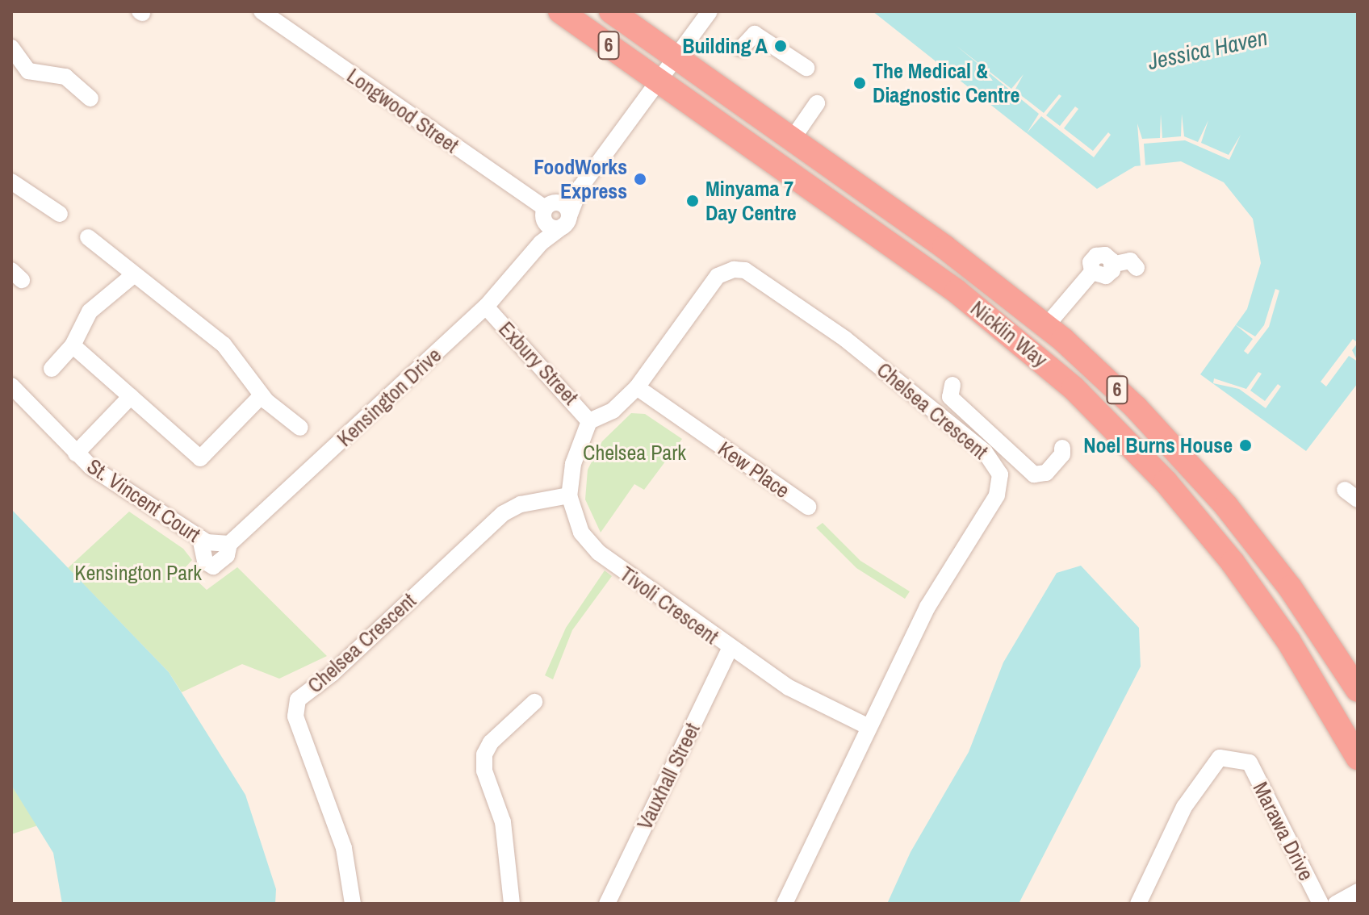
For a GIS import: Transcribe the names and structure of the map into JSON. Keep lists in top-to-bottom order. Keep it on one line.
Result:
{"streets":{"highway":["6","Nicklin Way"],"street":["Longwood Street","Exbury Street","Kensington Drive","Chelsea Crescent","Kew Place","St. Vincent Court","Tivoli Crescent","Vauxhall Street","Marawa Drive"]},"crossings":[["Longwood Street","Kensington Drive"],["Exbury Street","Kensington Drive"],["Exbury Street","Chelsea Crescent"],["Exbury Street","Tivoli Crescent"],["Kensington Drive","St. Vincent Court"],["Chelsea Crescent","Kew Place"],["Chelsea Crescent","Tivoli Crescent"],["Tivoli Crescent","Vauxhall Street"]],"water":["Jessica Haven"],"parks":["Chelsea Park","Kensington Park"],"places":["Building A","The Medical & Diagnostic Centre","FoodWorks Express","Minyama 7 Day Centre","Noel Burns House"]}
